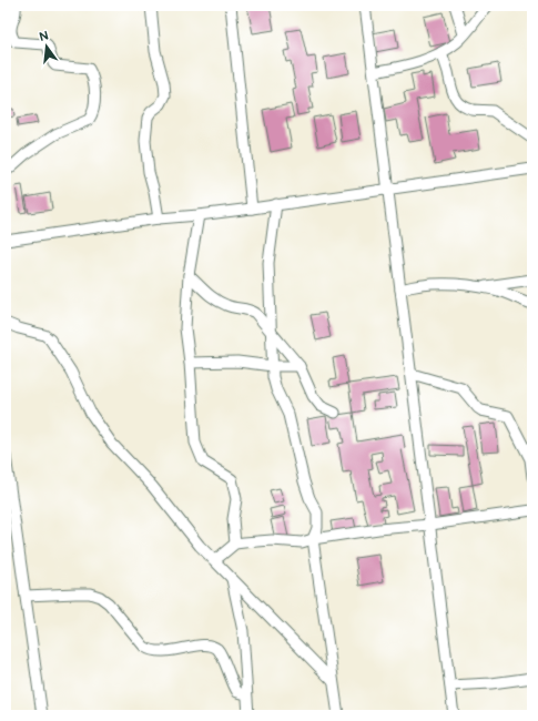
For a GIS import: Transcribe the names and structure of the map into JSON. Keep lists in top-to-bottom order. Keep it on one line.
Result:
{"north":"top"}
